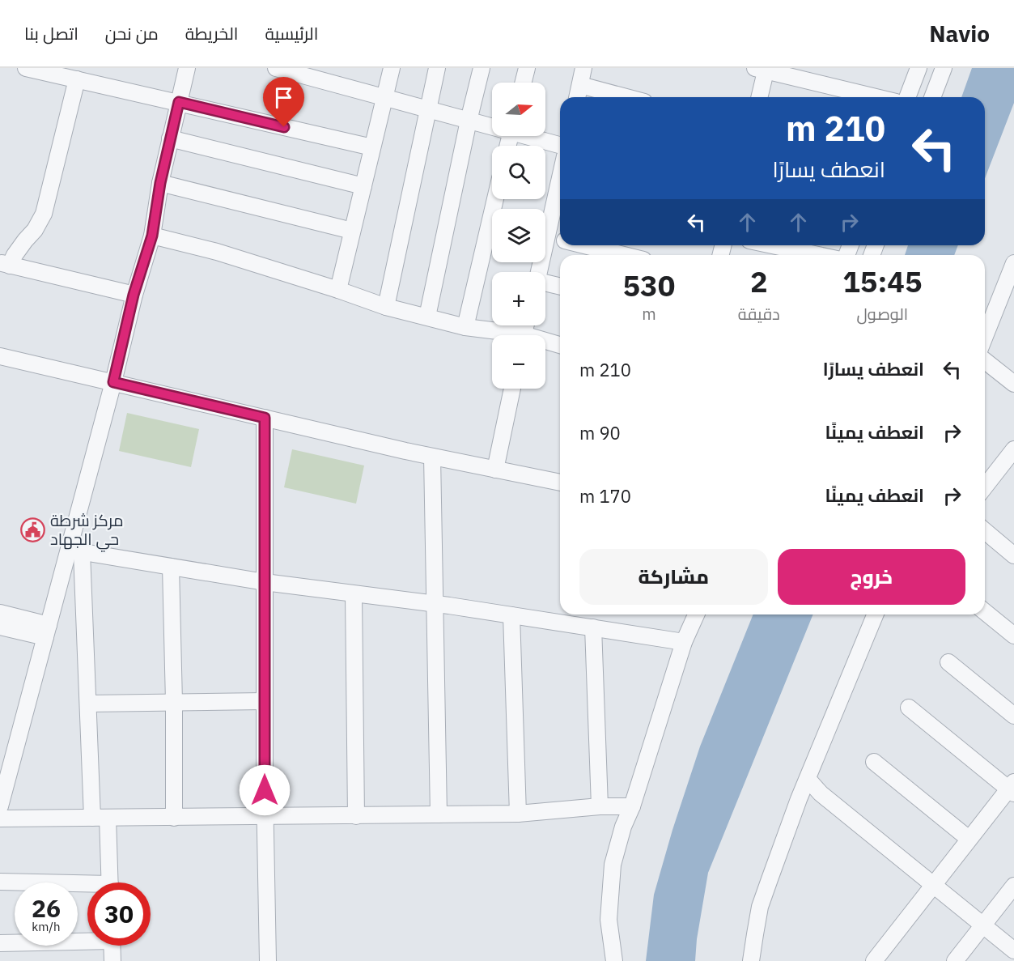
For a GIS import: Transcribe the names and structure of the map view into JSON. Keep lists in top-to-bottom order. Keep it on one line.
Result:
{"places":{"public building":["مركز شرطة حي الجهاد"]},"north":"right","page":{"header":"Navio","nav":["الرئيسية","الخريطة","من نحن","اتصل بنا"],"map_buttons":["+","−"],"turn":["210 m","انعطف يسارًا"],"eta":["15:45","الوصول","2","دقيقة","530","m"],"list":[{"name":"انعطف يسارًا","value":"210 m"},{"name":"انعطف يمينًا","value":"90 m"},{"name":"انعطف يمينًا","value":"170 m"}],"buttons":["خروج","مشاركة"],"speed":"26 km/h","limit":"30"}}
